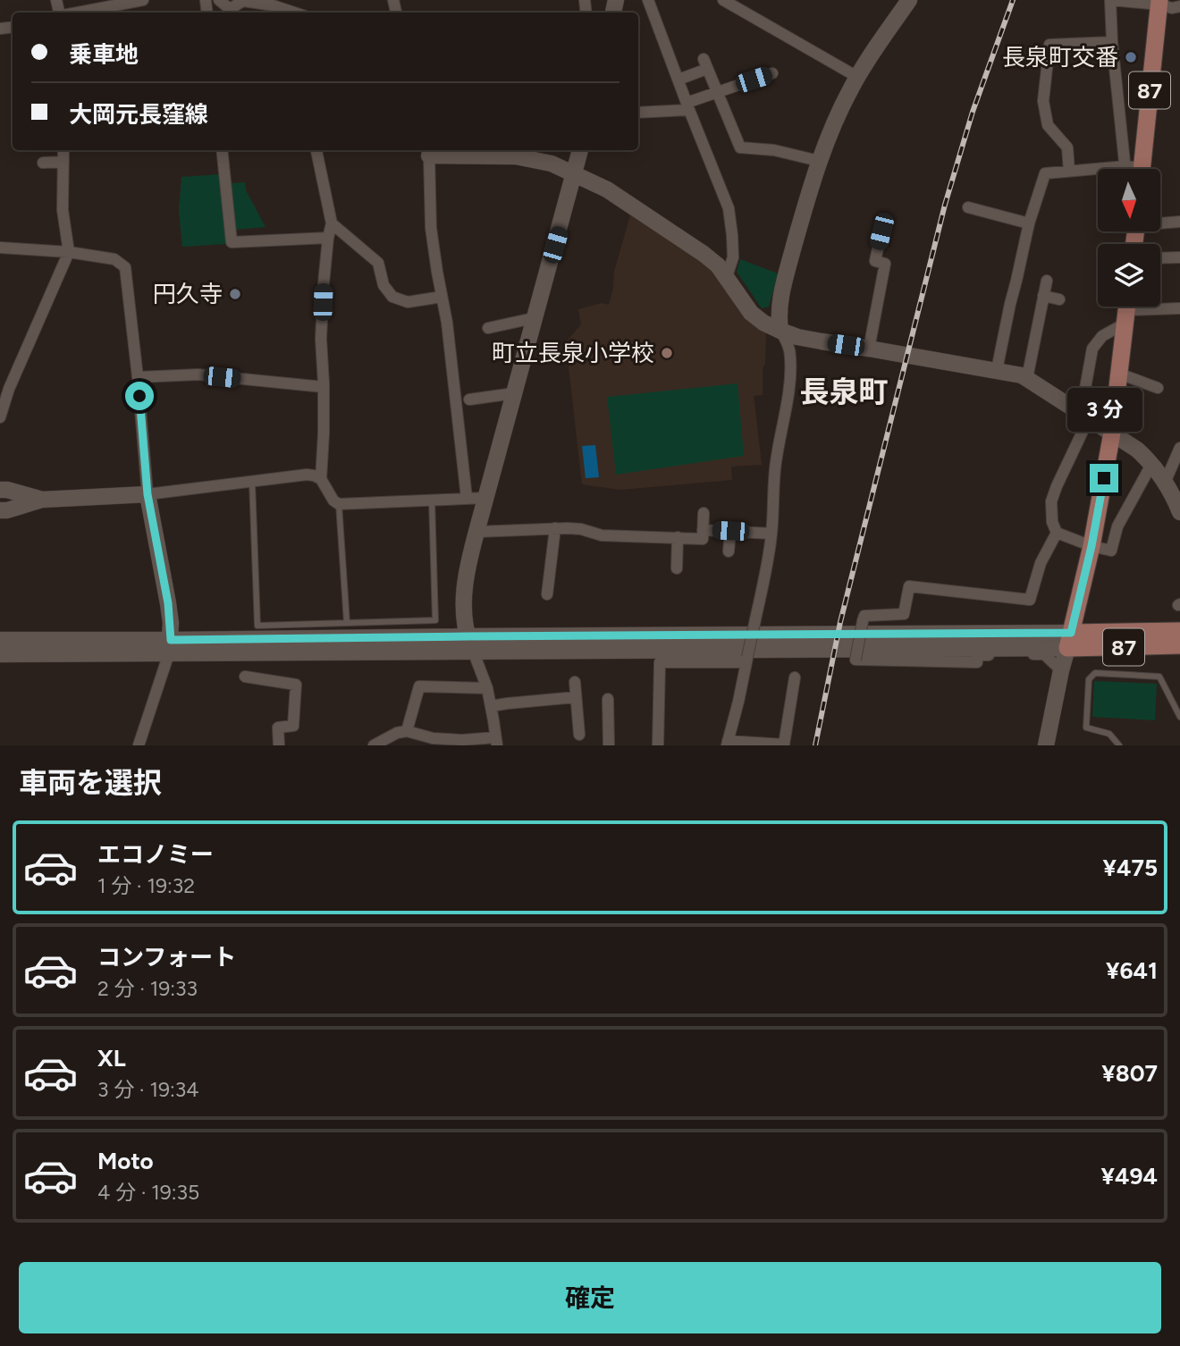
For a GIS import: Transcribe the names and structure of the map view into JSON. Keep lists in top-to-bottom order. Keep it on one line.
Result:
{"streets":{"main road":["87"]},"districts":["長泉町"],"places":["長泉町交番","円久寺","町立長泉小学校"],"north":"bottom","page":{"banner":["乗車地","大岡元長窪線"],"bubble":"3 分","heading":"車両を選択","list":[{"name":"エコノミー","note":"1 分 · 19:32","value":"¥475"},{"name":"コンフォート","note":"2 分 · 19:33","value":"¥641"},{"name":"XL","note":"3 分 · 19:34","value":"¥807"},{"name":"Moto","note":"4 分 · 19:35","value":"¥494"}],"buttons":"確定"}}
